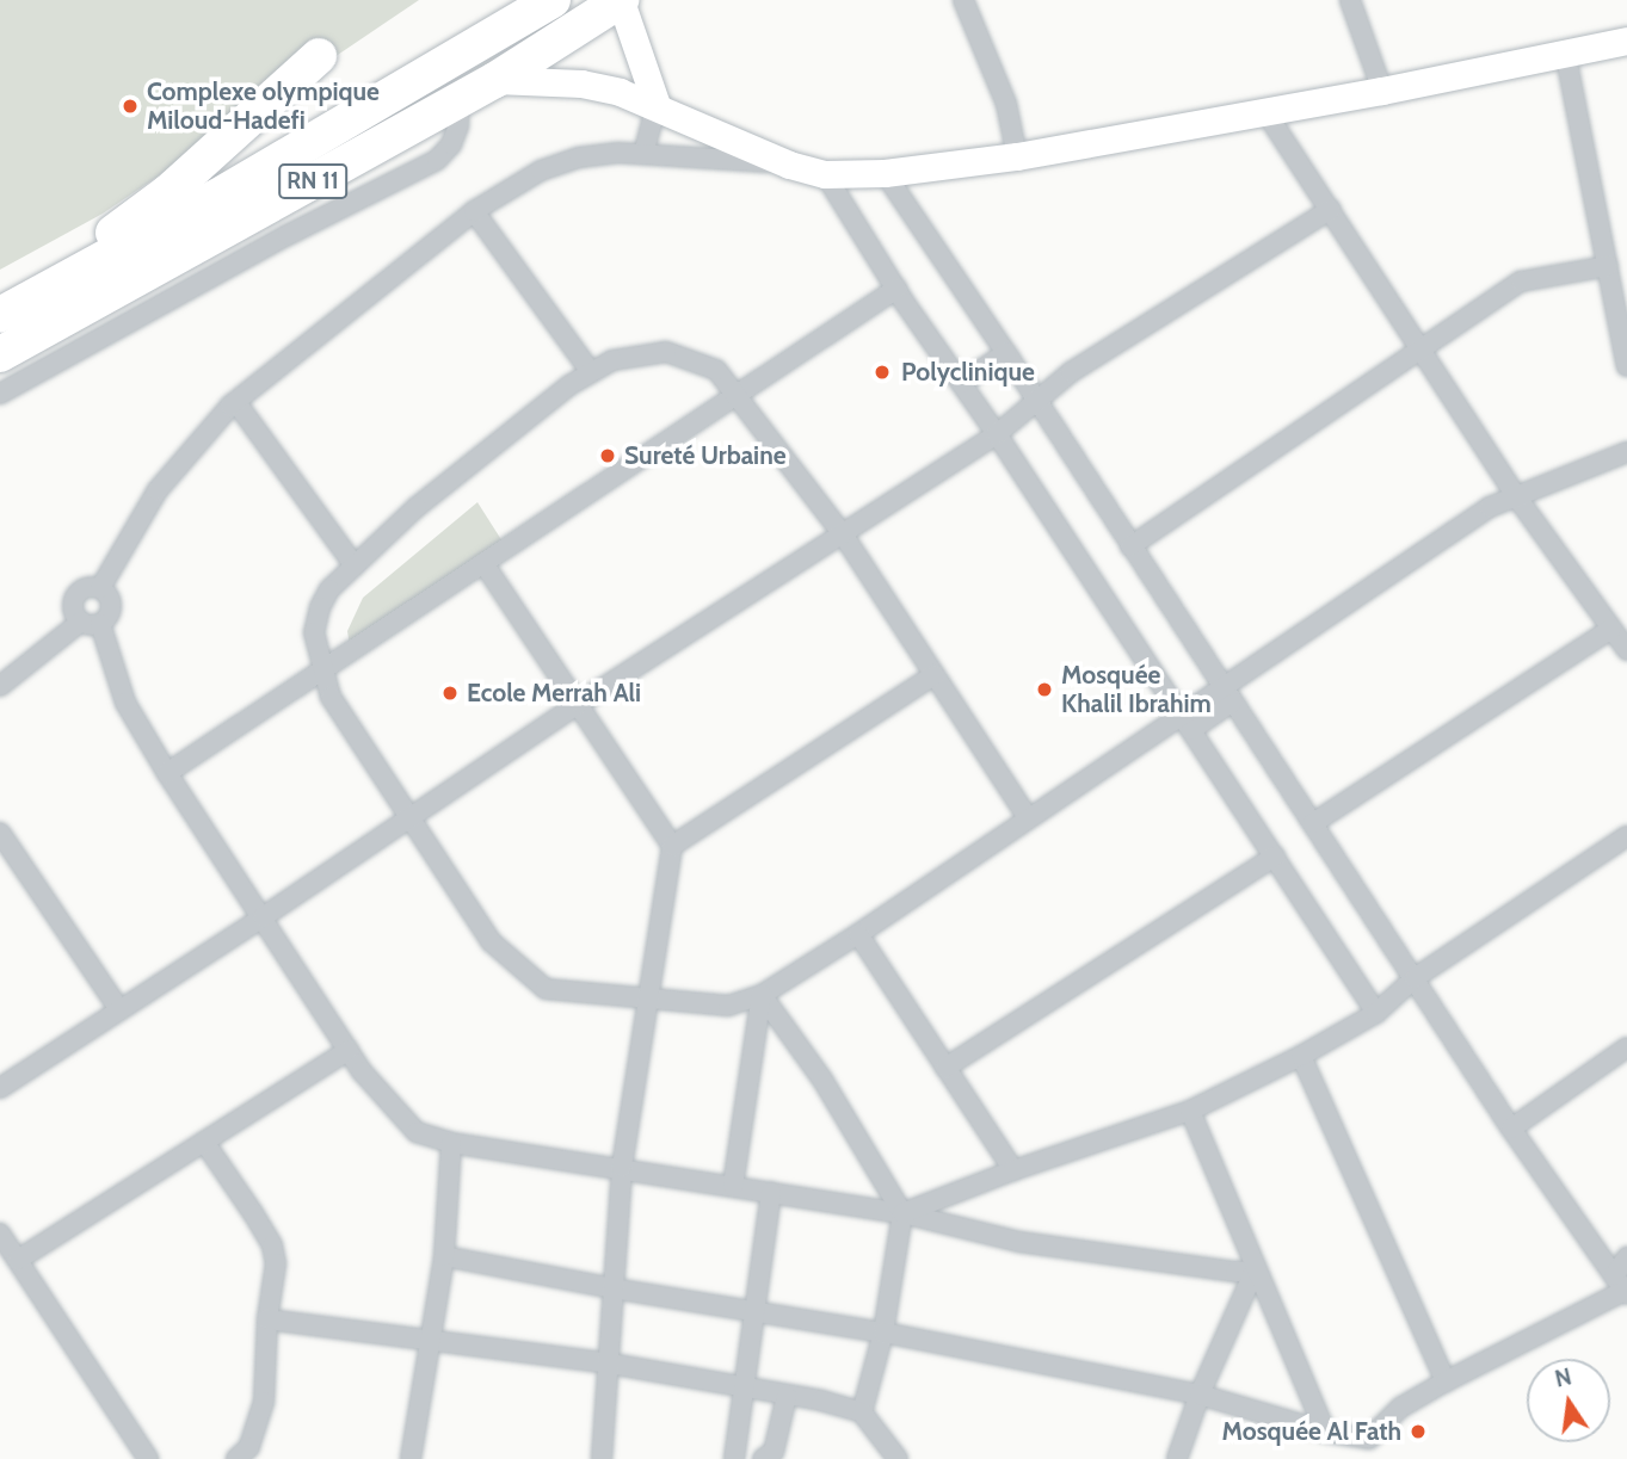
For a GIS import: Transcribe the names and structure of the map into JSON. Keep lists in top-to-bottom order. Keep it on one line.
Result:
{"streets":{"highway":["RN 11"]},"places":["Complexe olympique Miloud-Hadefi","Polyclinique","Sureté Urbaine","Mosquée Khalil Ibrahim","Ecole Merrah Ali","Mosquée Al Fath"],"north":"top"}
